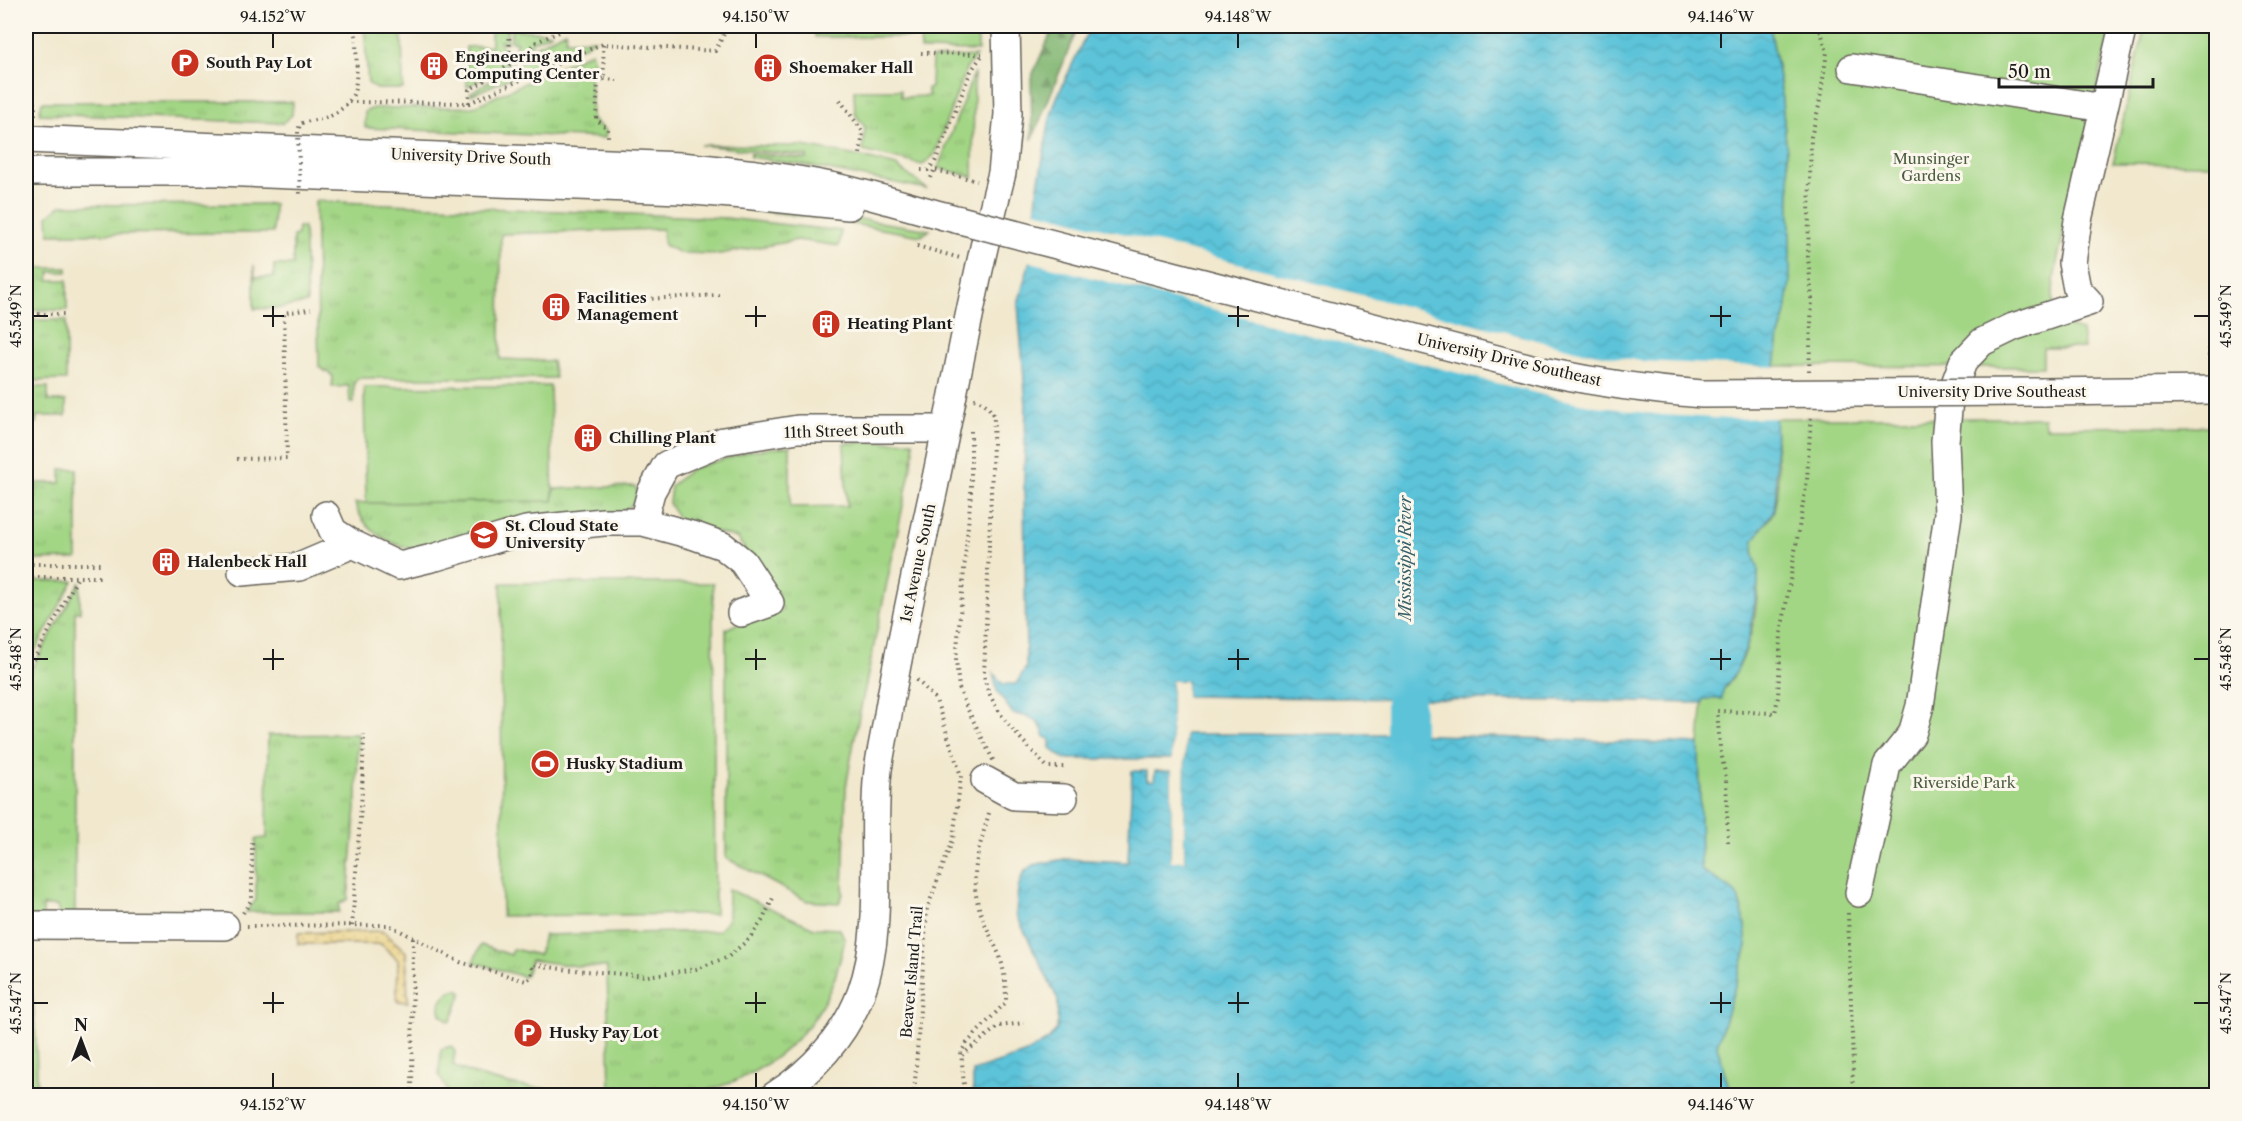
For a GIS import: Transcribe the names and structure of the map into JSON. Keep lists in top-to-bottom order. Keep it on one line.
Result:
{"streets":{"street":["University Drive South","University Drive Southeast","11th Street South","1st Avenue South"],"path":["Beaver Island Trail"]},"crossings":[["University Drive South","University Drive Southeast"],["11th Street South","1st Avenue South"],["1st Avenue South","Beaver Island Trail"]],"water":["Mississippi River"],"parks":["Munsinger Gardens","Riverside Park"],"places":{"parking":["South Pay Lot","Husky Pay Lot"],"building":["Engineering and Computing Center","Shoemaker Hall","Facilities Management","Heating Plant","Chilling Plant","Halenbeck Hall"],"school or university":["St. Cloud State University"],"sports":["Husky Stadium"]},"scale_bar":"50 m","north":"top","coordinates":["94.152°W","94.150°W","94.148°W","94.146°W","45.549°N","45.548°N","45.547°N"]}
